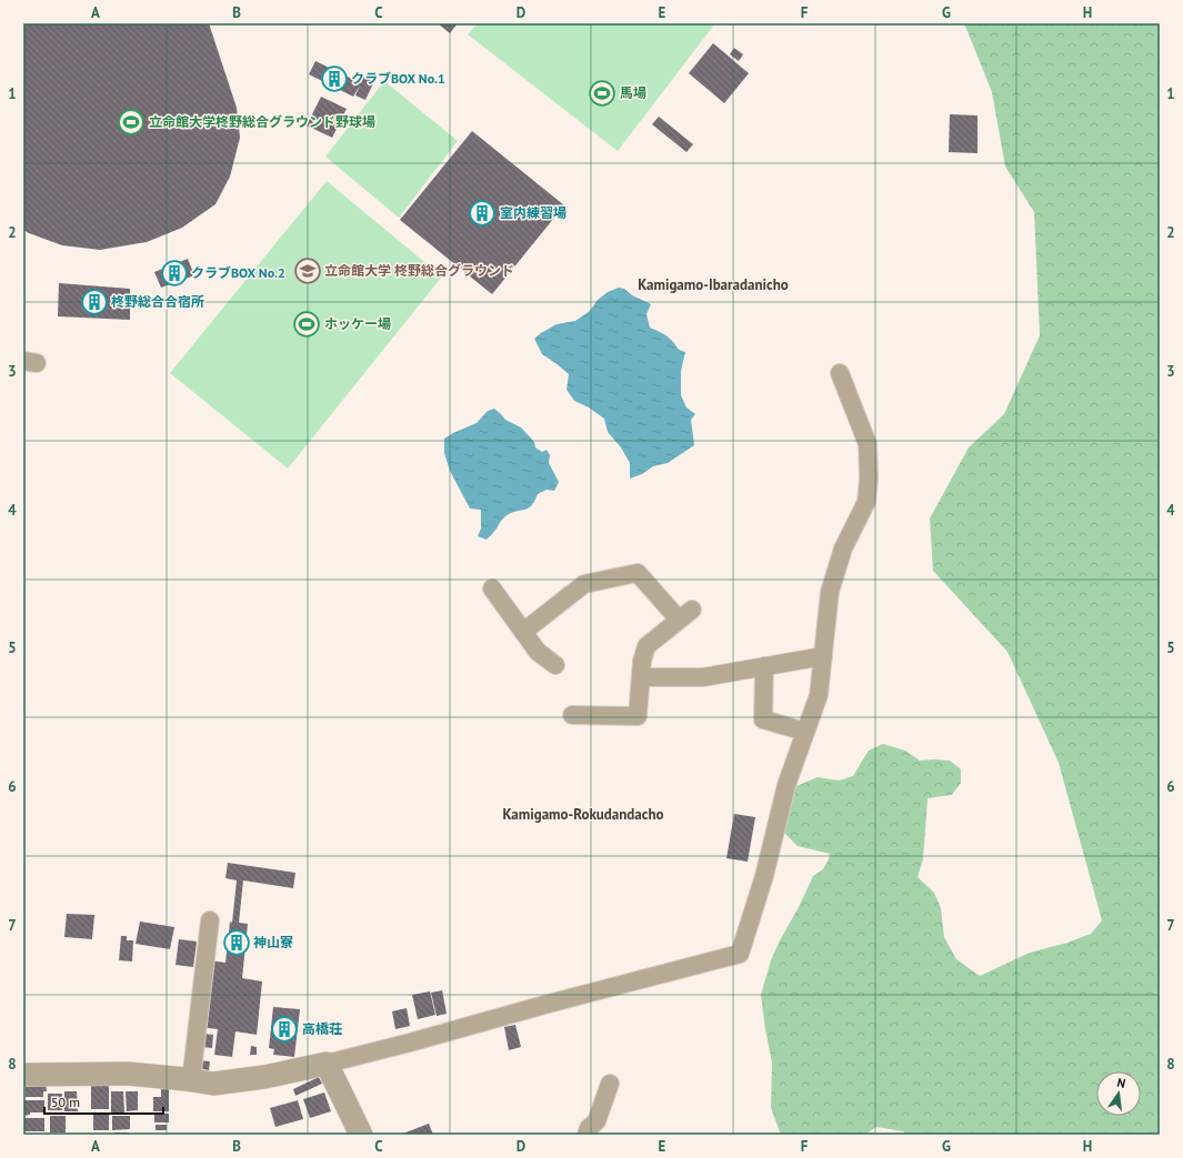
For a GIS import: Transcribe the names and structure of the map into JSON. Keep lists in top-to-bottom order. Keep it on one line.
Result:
{"districts":["Kamigamo-Ibaradanicho","Kamigamo-Rokudandacho"],"places":{"building":["クラブBOX No.1","室内練習場","クラブBOX No.2","柊野総合合宿所","神山寮","高橋荘"],"sports":["馬場","立命館大学柊野総合グラウンド野球場","ホッケー場"],"school or university":["立命館大学 柊野総合グラウンド"]},"scale_bar":"50 m","north":"top","grid":{"columns":["A","B","C","D","E","F","G","H"],"rows":["1","2","3","4","5","6","7","8"]}}
